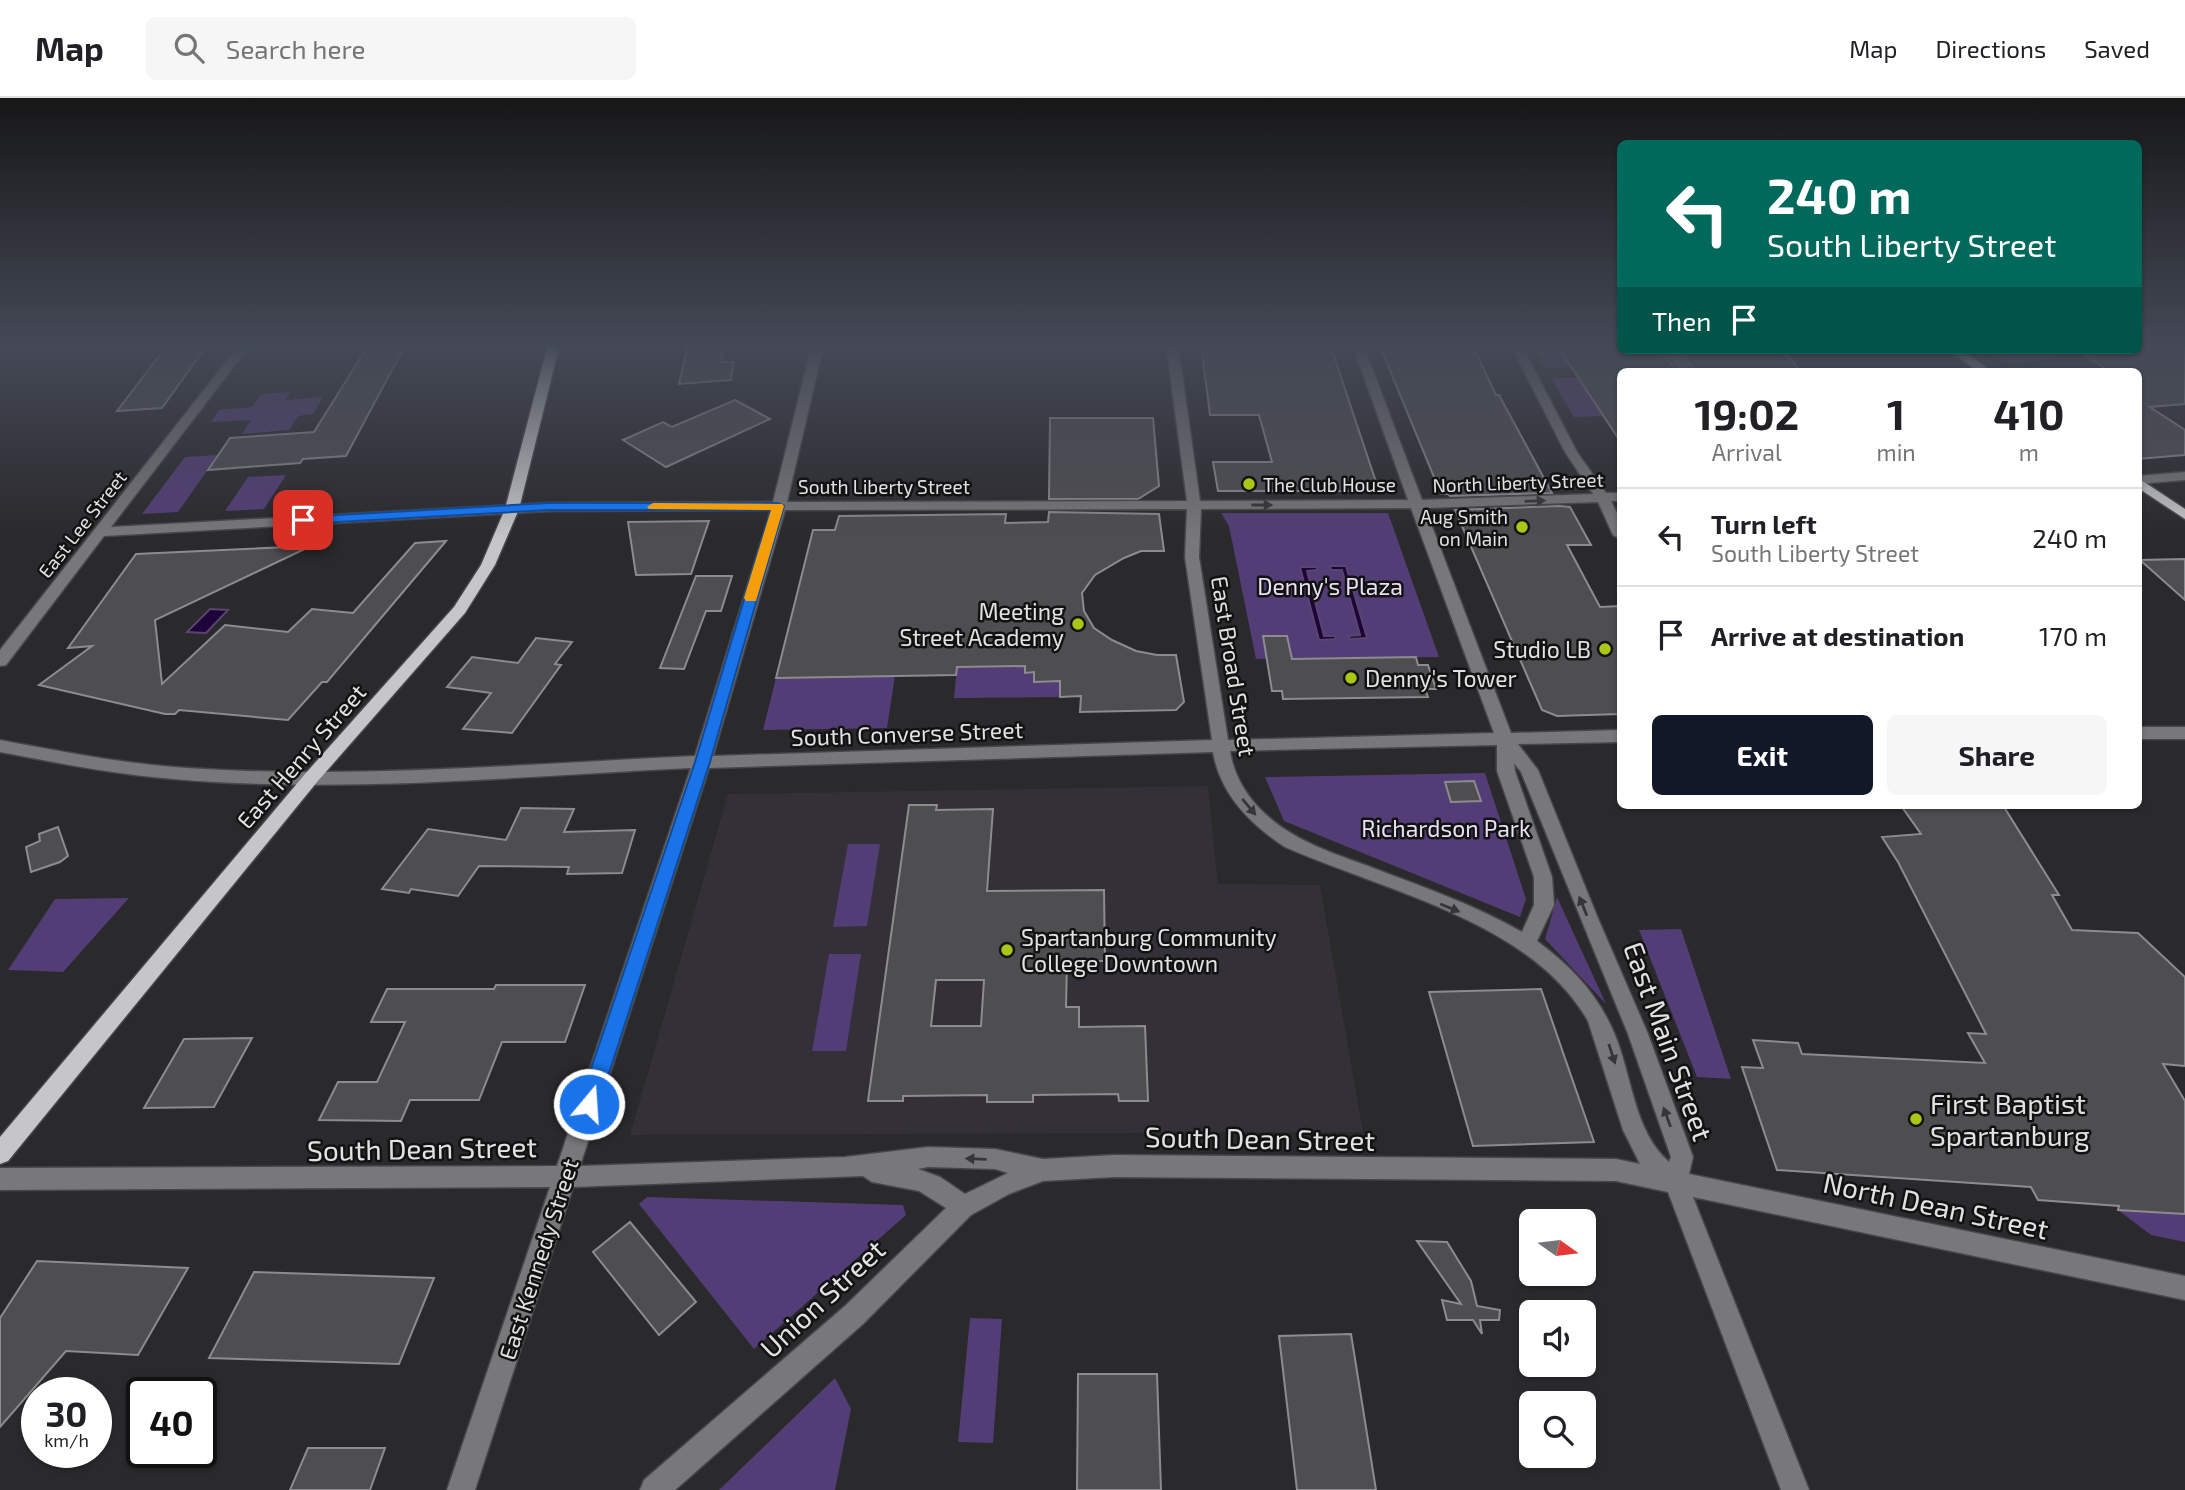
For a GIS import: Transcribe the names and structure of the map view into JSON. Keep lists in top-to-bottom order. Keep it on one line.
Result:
{"streets":{"main road":["East Henry Street"],"street":["North Liberty Street","South Liberty Street","East Lee Street","East Broad Street","South Converse Street","East Main Street","South Dean Street","North Dean Street","East Kennedy Street","Union Street"]},"crossings":[["North Liberty Street","South Liberty Street"],["North Liberty Street","East Main Street"],["South Liberty Street","East Lee Street"],["South Liberty Street","East Broad Street"],["South Liberty Street","East Henry Street"],["South Liberty Street","East Main Street"],["South Liberty Street","East Kennedy Street"],["East Broad Street","South Converse Street"],["East Broad Street","East Main Street"],["East Broad Street","South Dean Street"],["East Broad Street","North Dean Street"],["South Converse Street","East Henry Street"],["South Converse Street","East Main Street"],["South Converse Street","East Kennedy Street"],["East Main Street","South Dean Street"],["East Main Street","North Dean Street"],["South Dean Street","North Dean Street"],["South Dean Street","East Kennedy Street"],["South Dean Street","Union Street"]],"one_way":["North Liberty Street","East Broad Street"],"parks":["Denny's Plaza","Richardson Park"],"places":["The Club House","Aug Smith on Main","Meeting Street Academy","Studio LB","Denny's Tower","Spartanburg Community College Downtown","First Baptist Spartanburg"],"north":"right","page":{"header":"Map","search":"Search here","nav":["Map","Directions","Saved"],"turn":["240 m","South Liberty Street"],"then":"Then","eta":["19:02","Arrival","1","min","410","m"],"list":[{"name":"Turn left","note":"South Liberty Street","value":"240 m"},{"name":"Arrive at destination","value":"170 m"}],"buttons":["Exit","Share"],"speed":"30 km/h","limit":"40"}}
